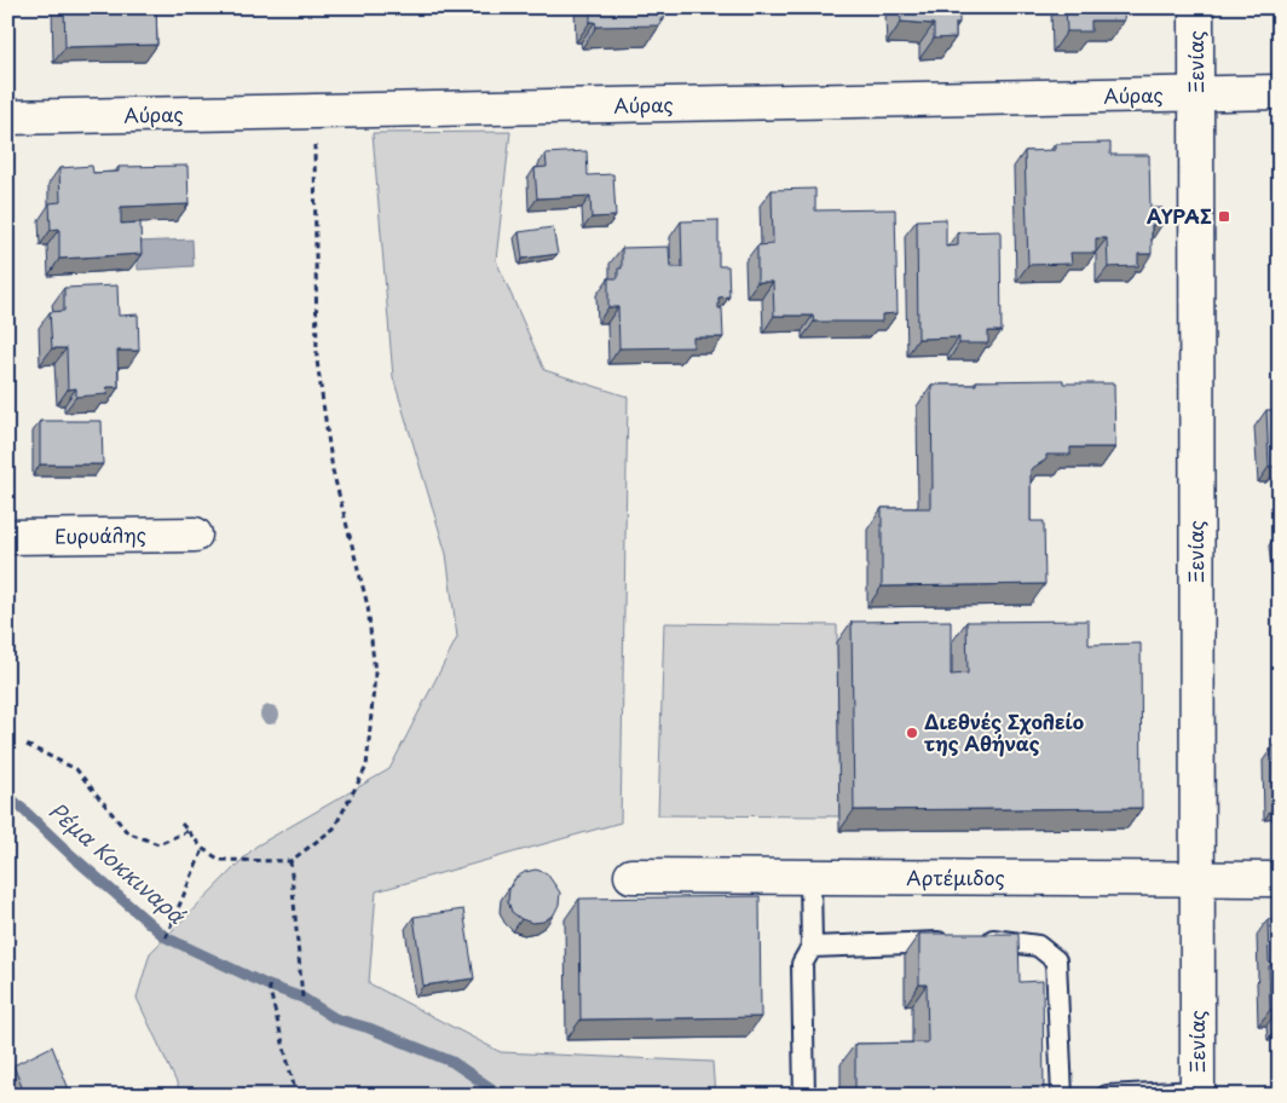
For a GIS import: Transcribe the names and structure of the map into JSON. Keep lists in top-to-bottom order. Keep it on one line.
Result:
{"streets":{"street":["Ξενίας","Αύρας","Ευρυάλης","Αρτέμιδος"]},"crossings":[["Ξενίας","Αύρας"],["Ξενίας","Αρτέμιδος"]],"water":["Ρέμα Κοκκιναρά"],"places":{"transit":["ΑΥΡΑΣ"],"other":["Διεθνές Σχολείο της Αθήνας"]}}
